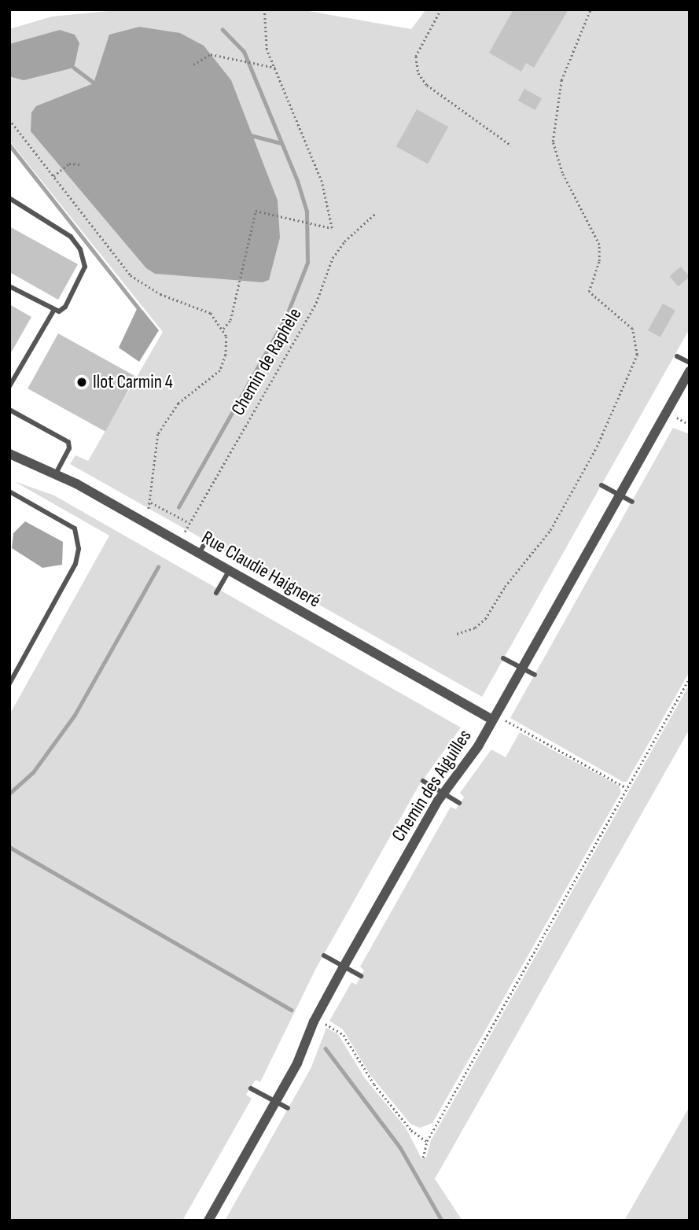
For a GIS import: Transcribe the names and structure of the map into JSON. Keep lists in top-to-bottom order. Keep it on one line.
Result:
{"streets":{"street":["Rue Claudie Haigneré","Chemin des Aiguilles"],"path":["Chemin de Raphèle"]},"crossings":[["Rue Claudie Haigneré","Chemin des Aiguilles"]],"places":["Ilot Carmin 4"]}
